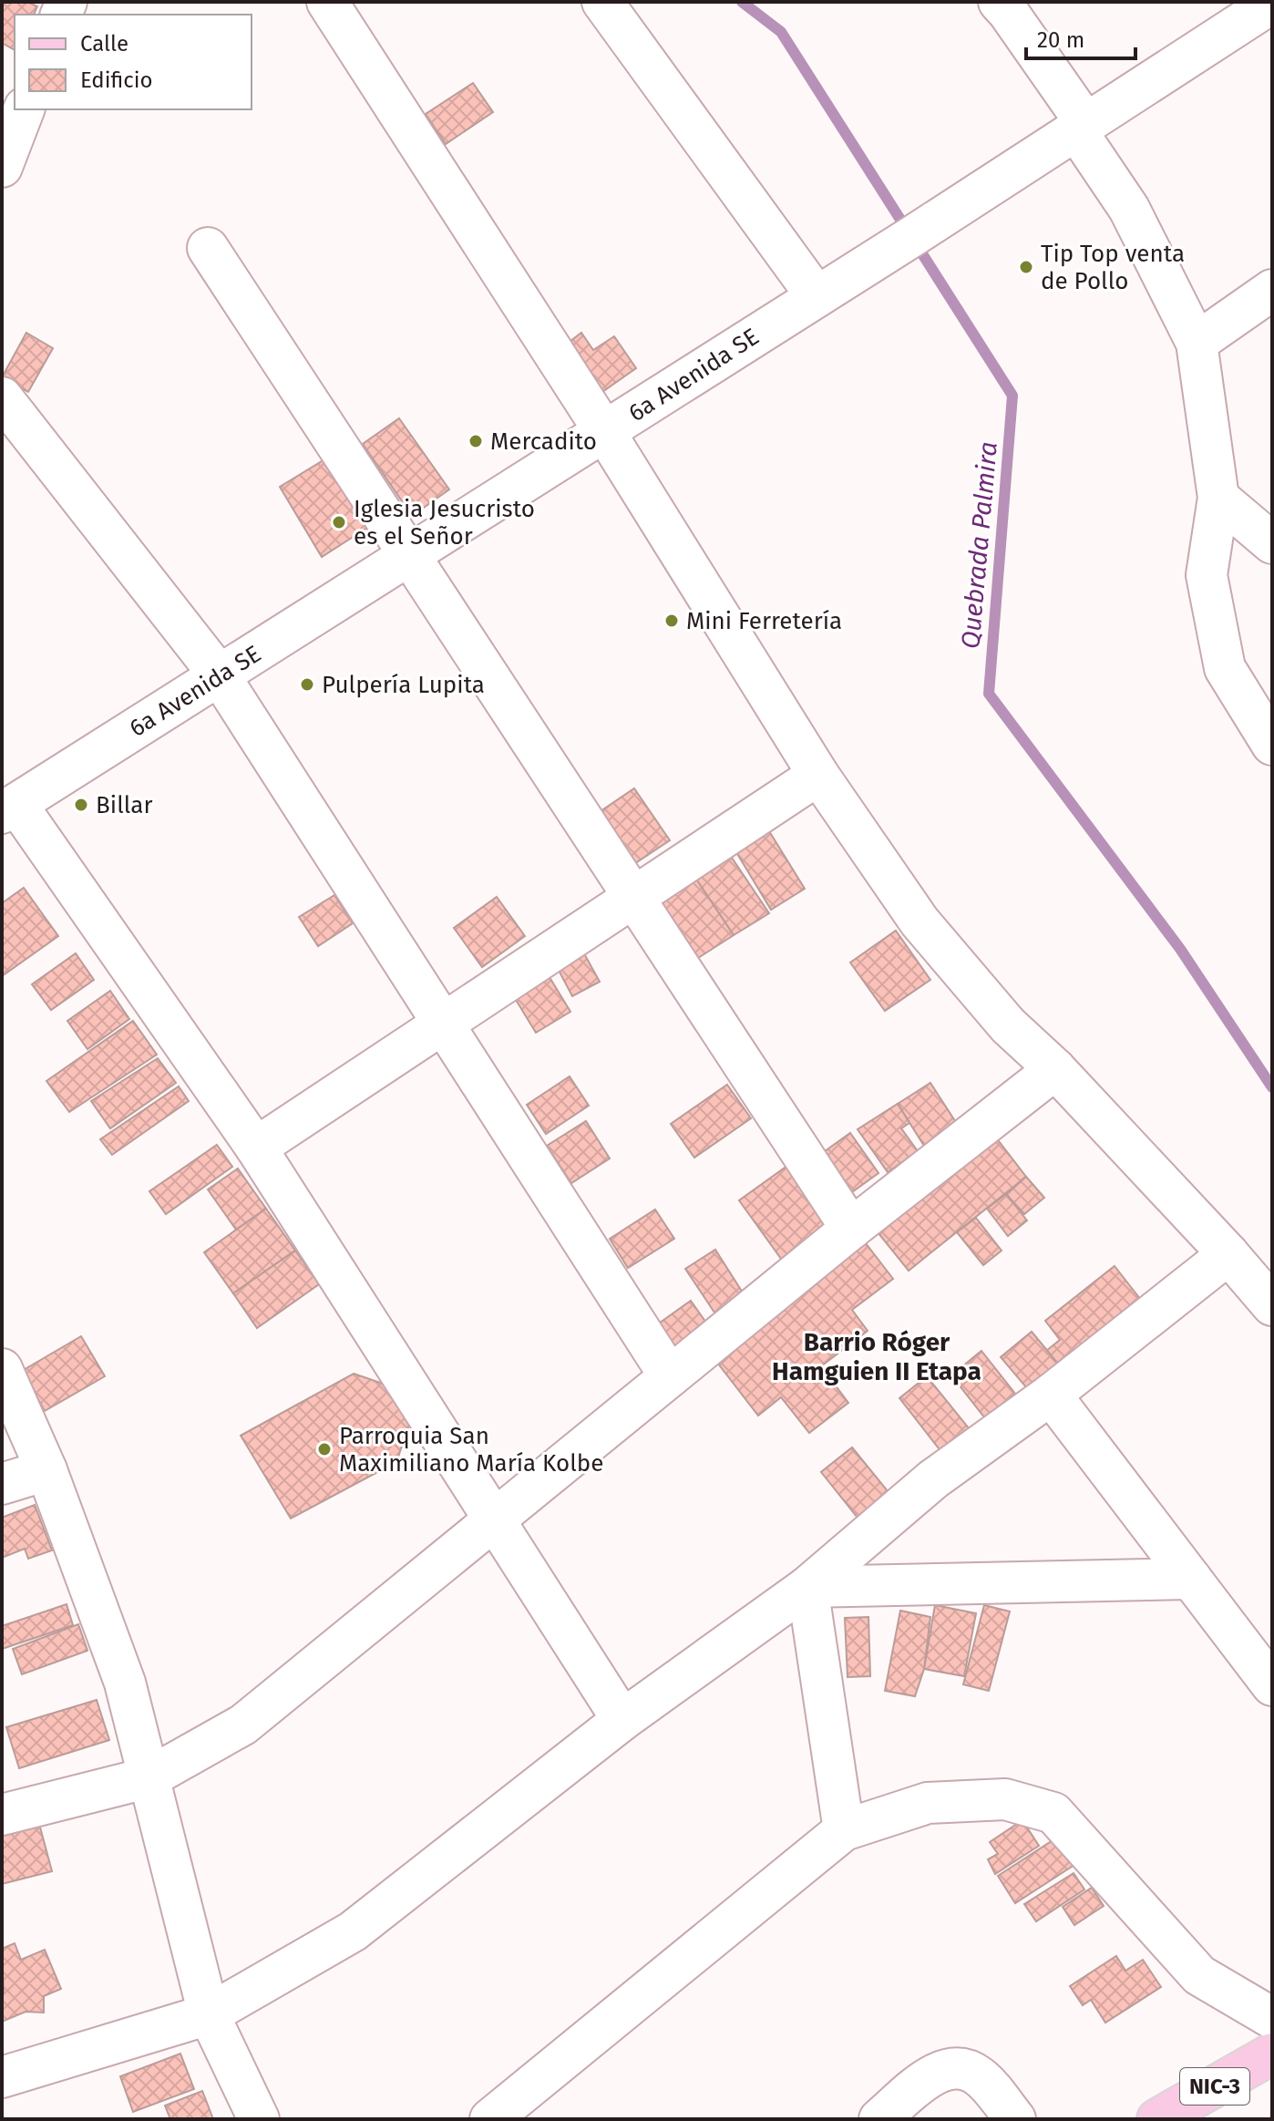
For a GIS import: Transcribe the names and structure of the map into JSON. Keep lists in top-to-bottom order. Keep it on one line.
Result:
{"streets":{"main road":["NIC-3"],"street":["6a Avenida SE"]},"districts":["Barrio Róger Hamguien II Etapa"],"water":["Quebrada Palmira"],"places":["Tip Top venta de Pollo","Mercadito","Iglesia Jesucristo es el Señor","Mini Ferretería","Pulpería Lupita","Billar","Parroquia San Maximiliano María Kolbe"],"legend":["Calle","Edificio"],"scale_bar":"20 m"}
